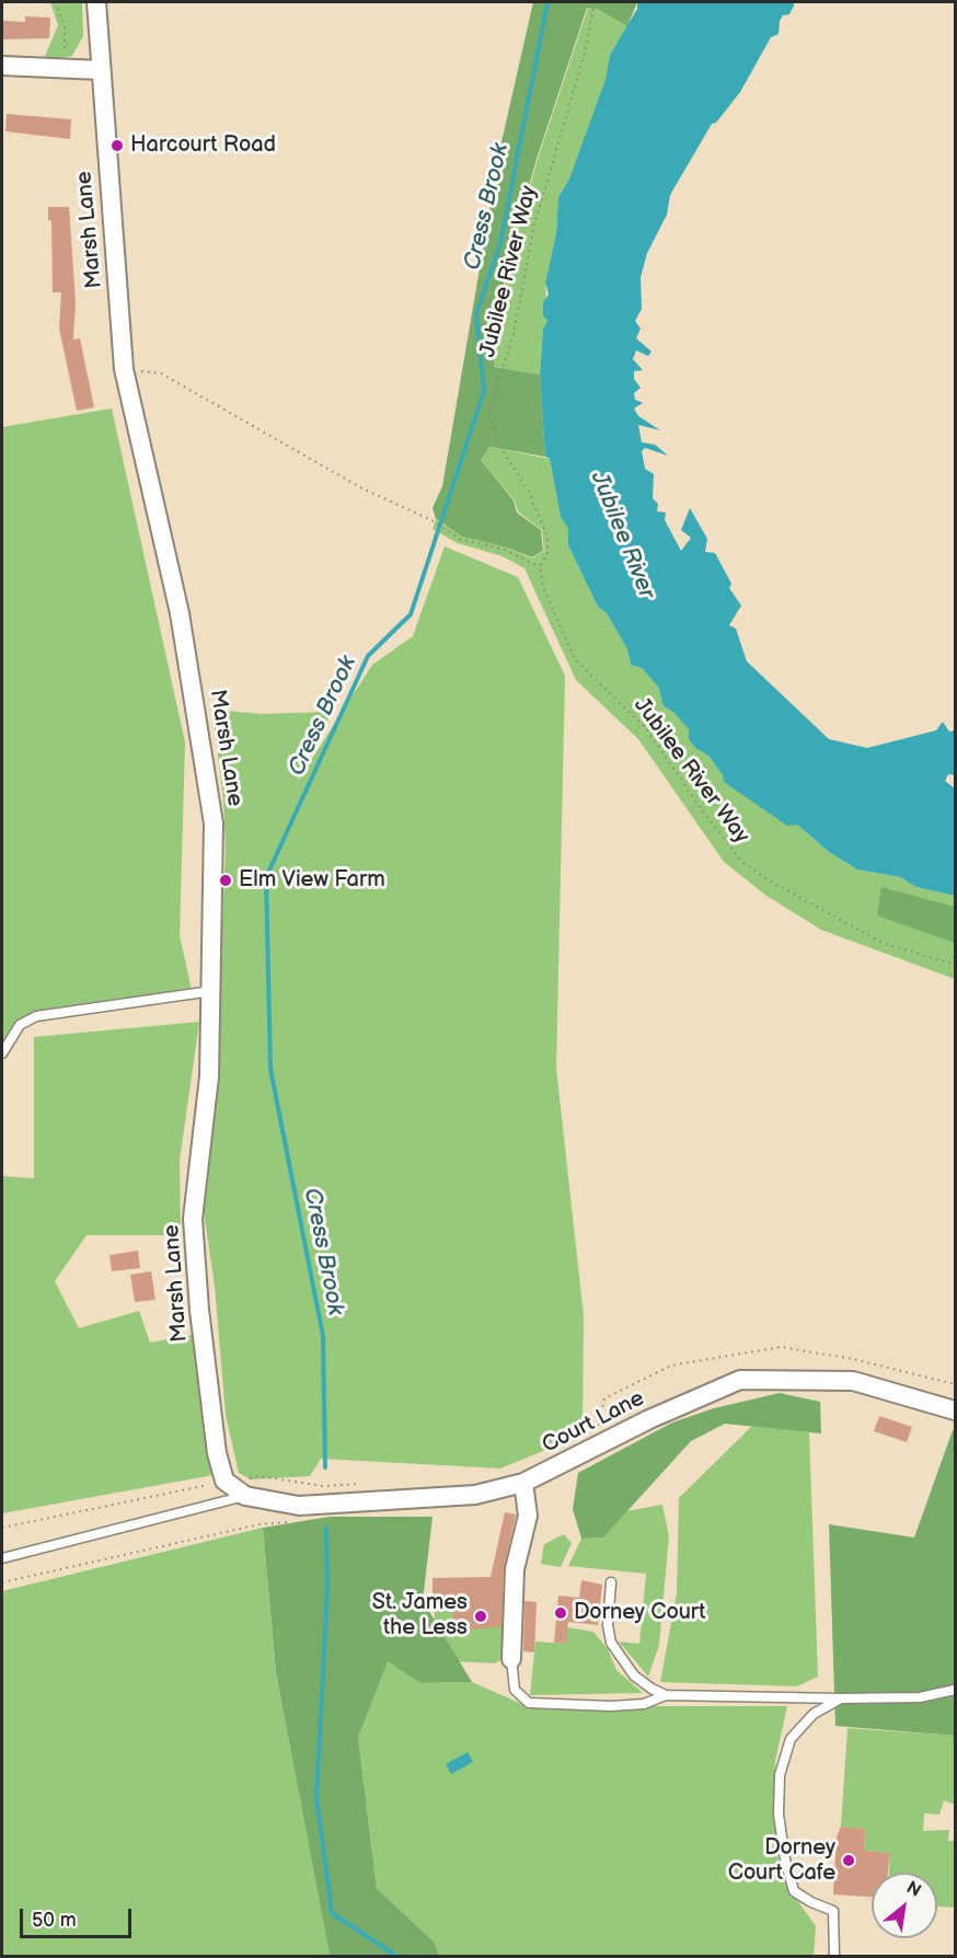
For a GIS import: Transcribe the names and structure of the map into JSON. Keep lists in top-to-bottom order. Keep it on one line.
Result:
{"streets":{"street":["Marsh Lane","Court Lane"],"path":["Jubilee River Way"]},"water":["Cress Brook","Jubilee River"],"places":["Harcourt Road","Elm View Farm","Dorney Court","St. James the Less","Dorney Court Cafe"],"scale_bar":"50 m","north":"top right"}
